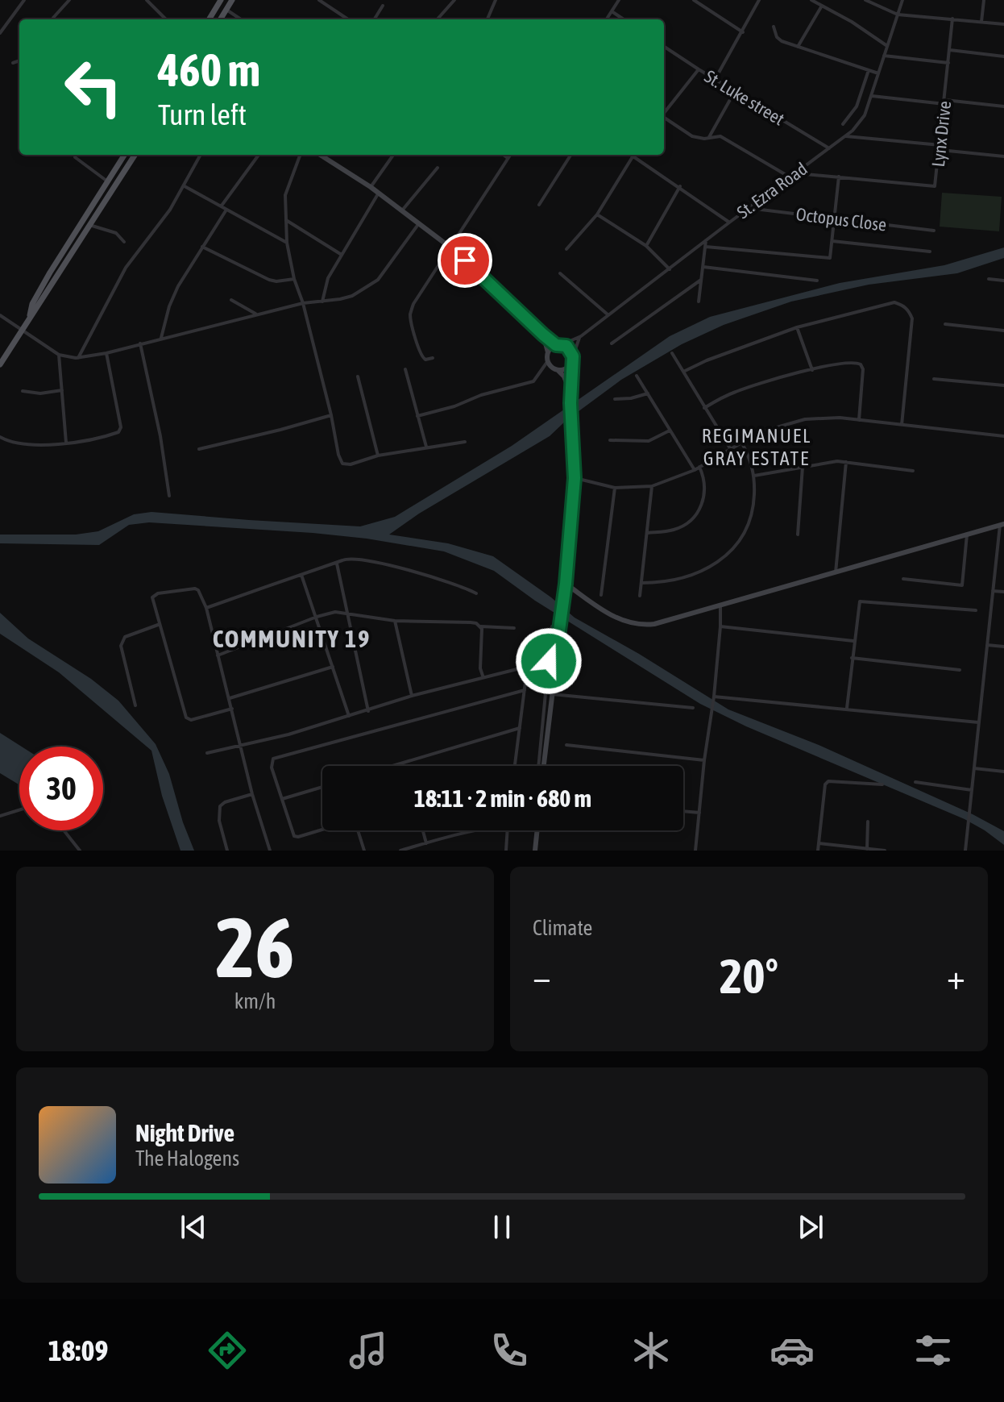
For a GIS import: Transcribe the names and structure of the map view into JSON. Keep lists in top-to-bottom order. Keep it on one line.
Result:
{"streets":{"street":["St. Luke street","Lynx Drive","St. Ezra Road","Octopus Close"]},"crossings":[["St. Luke street","St. Ezra Road"],["Lynx Drive","St. Ezra Road"],["St. Ezra Road","Octopus Close"]],"districts":["REGIMANUEL GRAY ESTATE","COMMUNITY 19"],"page":{"turn":["460 m","Turn left"],"limit":"30","trip":"18:11 · 2 min · 680 m","tile":[["26","km/h"],"Climate"],"heat":["−","20°","+"],"song":["Night Drive","The Halogens"],"tabs":"18:09"}}
